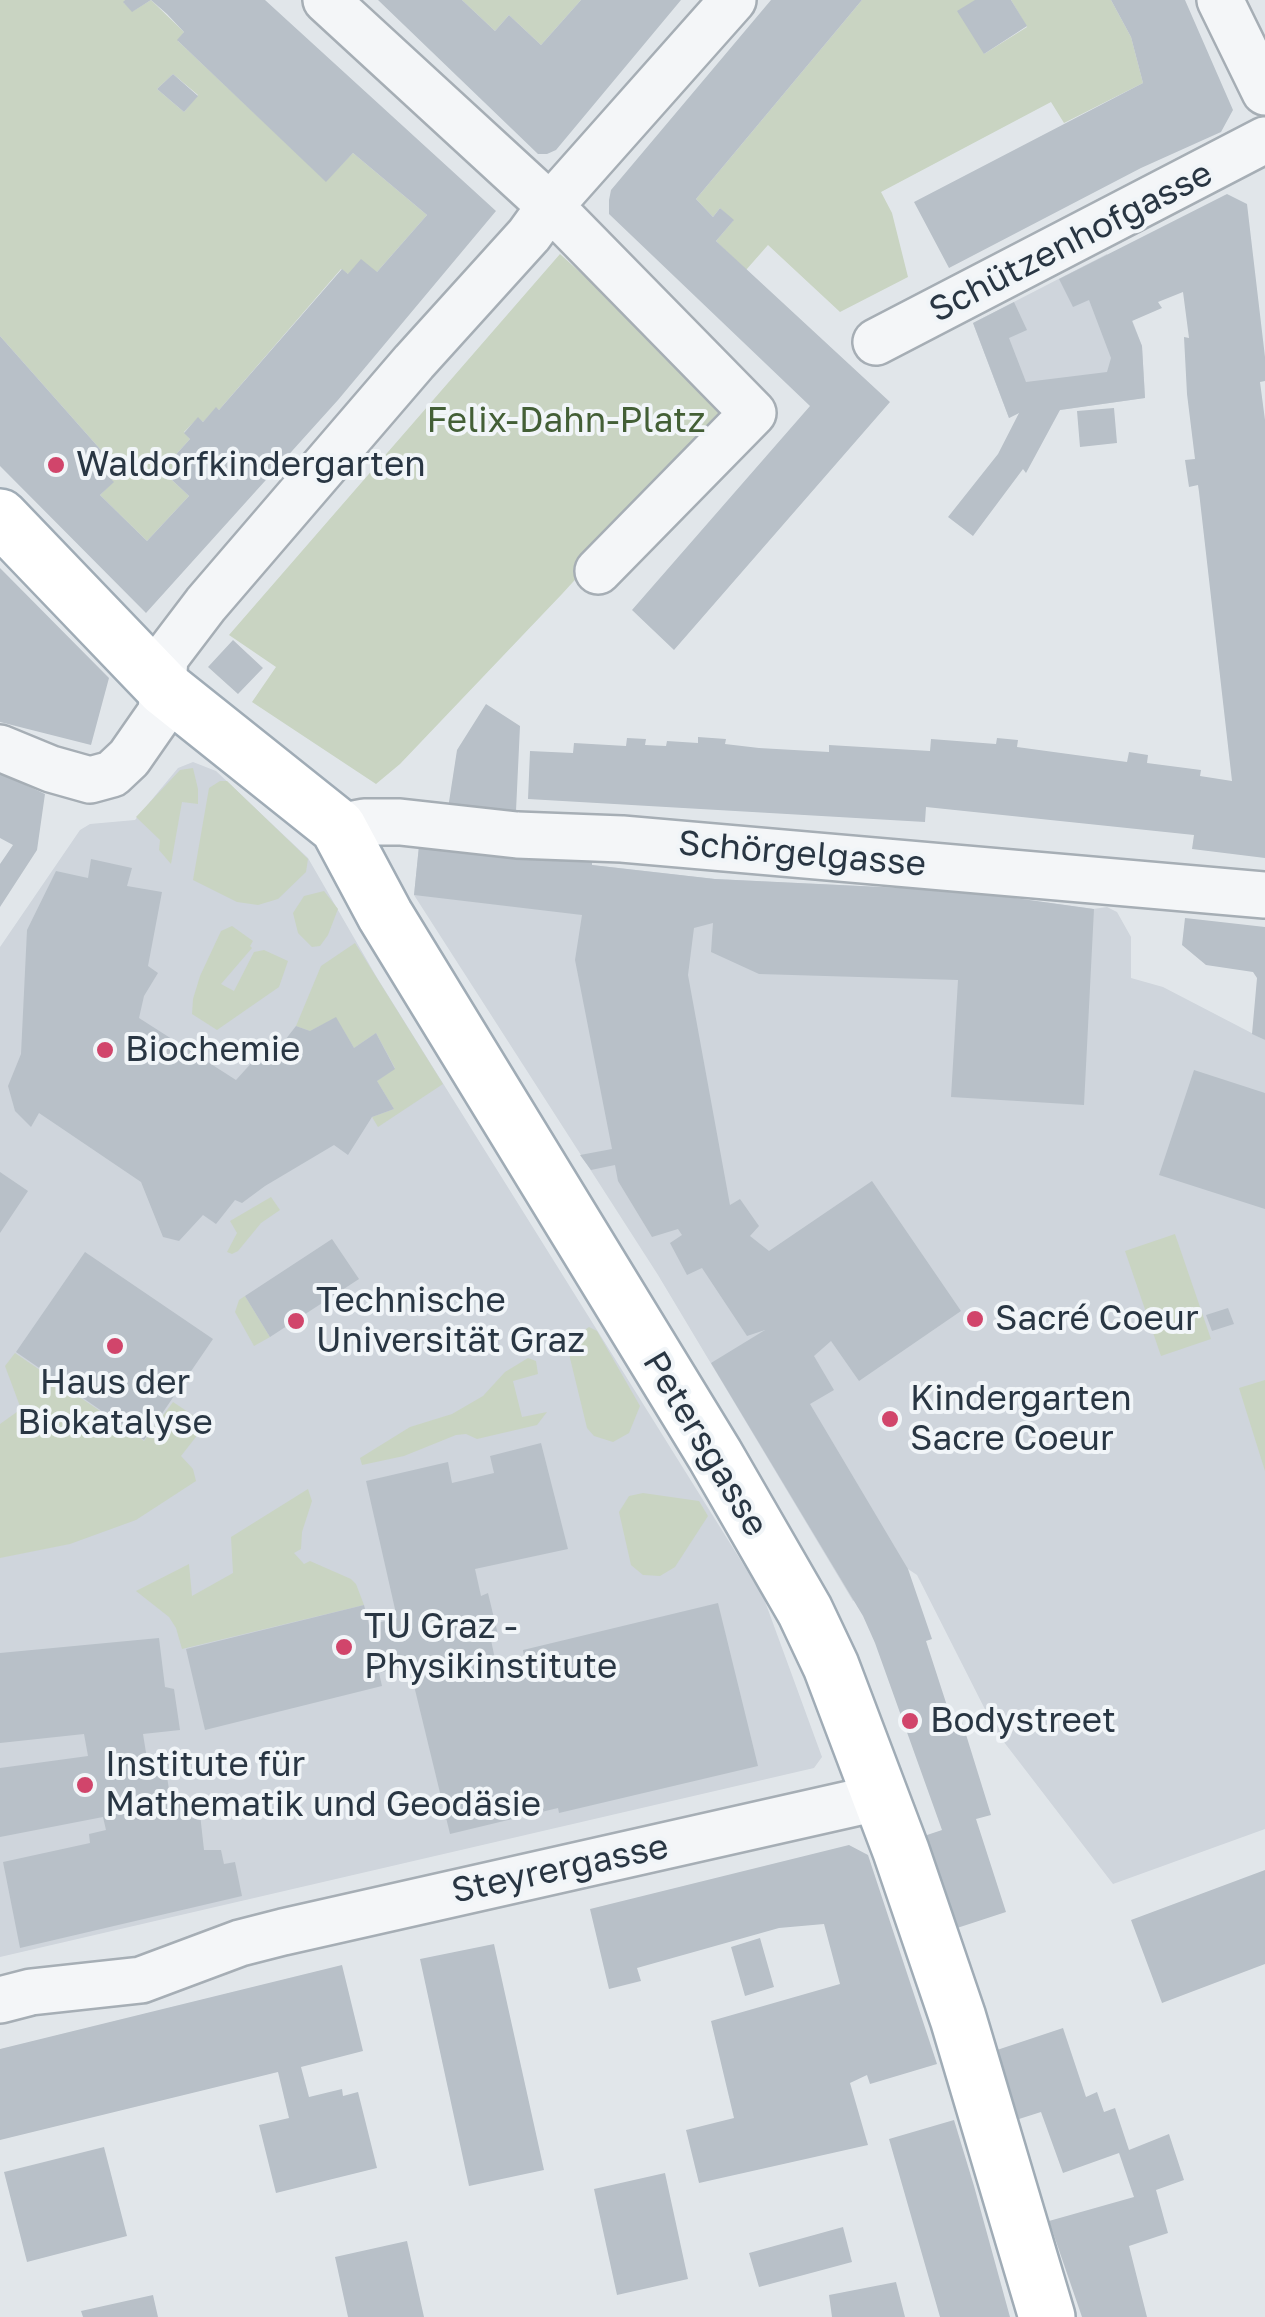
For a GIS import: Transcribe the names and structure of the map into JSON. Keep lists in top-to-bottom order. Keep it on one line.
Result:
{"streets":{"main road":["Petersgasse"],"street":["Schützenhofgasse","Schörgelgasse","Steyrergasse"]},"crossings":[["Schörgelgasse","Petersgasse"],["Petersgasse","Steyrergasse"]],"parks":["Felix-Dahn-Platz"],"places":["Waldorfkindergarten","Biochemie","Sacré Coeur","Technische Universität Graz","Haus der Biokatalyse","Kindergarten Sacre Coeur","TU Graz - Physikinstitute","Bodystreet","Institute für Mathematik und Geodäsie"]}
